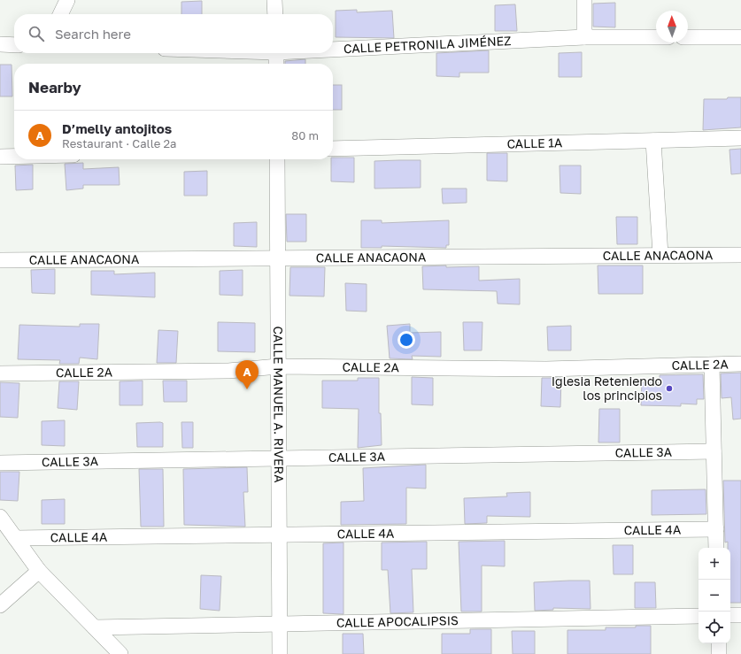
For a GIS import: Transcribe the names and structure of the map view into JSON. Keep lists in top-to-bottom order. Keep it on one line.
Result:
{"streets":{"street":["CALLE PETRONILA JIMÉNEZ","CALLE 1A","CALLE ANACAONA","CALLE 2A","CALLE MANUEL A. RIVERA","CALLE 3A","CALLE 4A","CALLE APOCALIPSIS"]},"crossings":[["CALLE ANACAONA","CALLE MANUEL A. RIVERA"],["CALLE 2A","CALLE MANUEL A. RIVERA"],["CALLE MANUEL A. RIVERA","CALLE 3A"],["CALLE MANUEL A. RIVERA","CALLE 4A"],["CALLE MANUEL A. RIVERA","CALLE APOCALIPSIS"]],"places":["Iglesia Reteniendo los principios"],"north":"top","page":{"search":"Search here","heading":"Nearby","list":[{"mark":"A","name":"D’melly antojitos","note":"Restaurant · Calle 2a","value":"80 m"}],"pins":"A","map_buttons":["+","−"]}}
